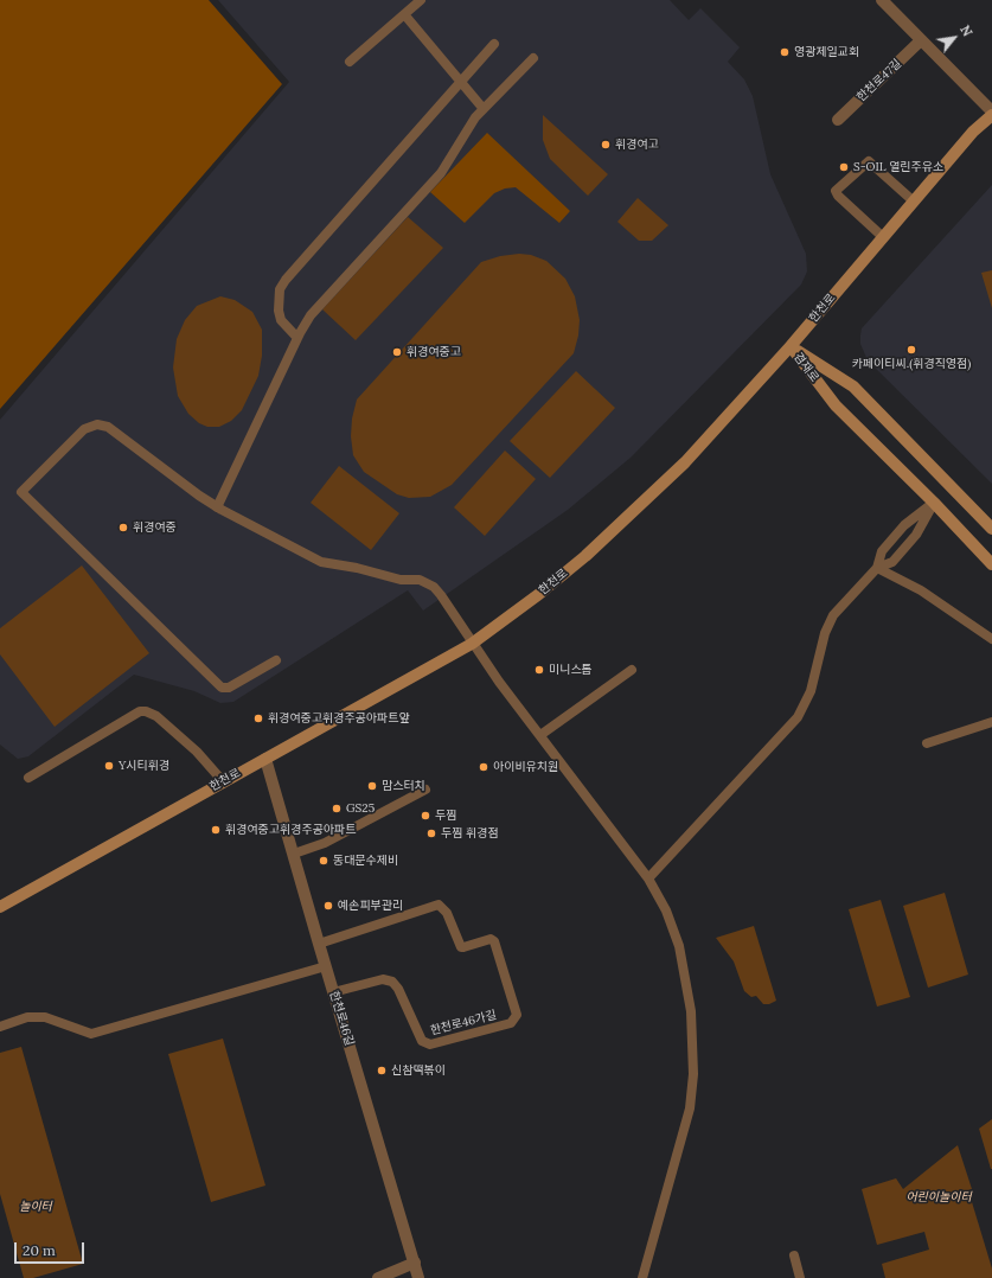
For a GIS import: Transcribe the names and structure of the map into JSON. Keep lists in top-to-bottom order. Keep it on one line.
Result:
{"streets":{"main road":["한천로","겸재로"],"street":["한천로47길","한천로46길"],"lane":["한천로46가길"]},"crossings":[["한천로","겸재로"],["한천로","한천로46길"],["한천로46길","한천로46가길"]],"parks":["어린이놀이터","놀이터"],"places":["영광제일교회","휘경여고","S-OIL 열린주유소","카페이티씨.(휘경직영점)","휘경여중고","휘경여중","미니스톱","휘경여중고휘경주공아파트앞","Y시티휘경","아이비유치원","맘스터치","GS25","두찜","휘경여중고휘경주공아파트","두찜 휘경점","동대문수제비","예손피부관리","신참떡볶이"],"scale_bar":"20 m","north":"top right"}
